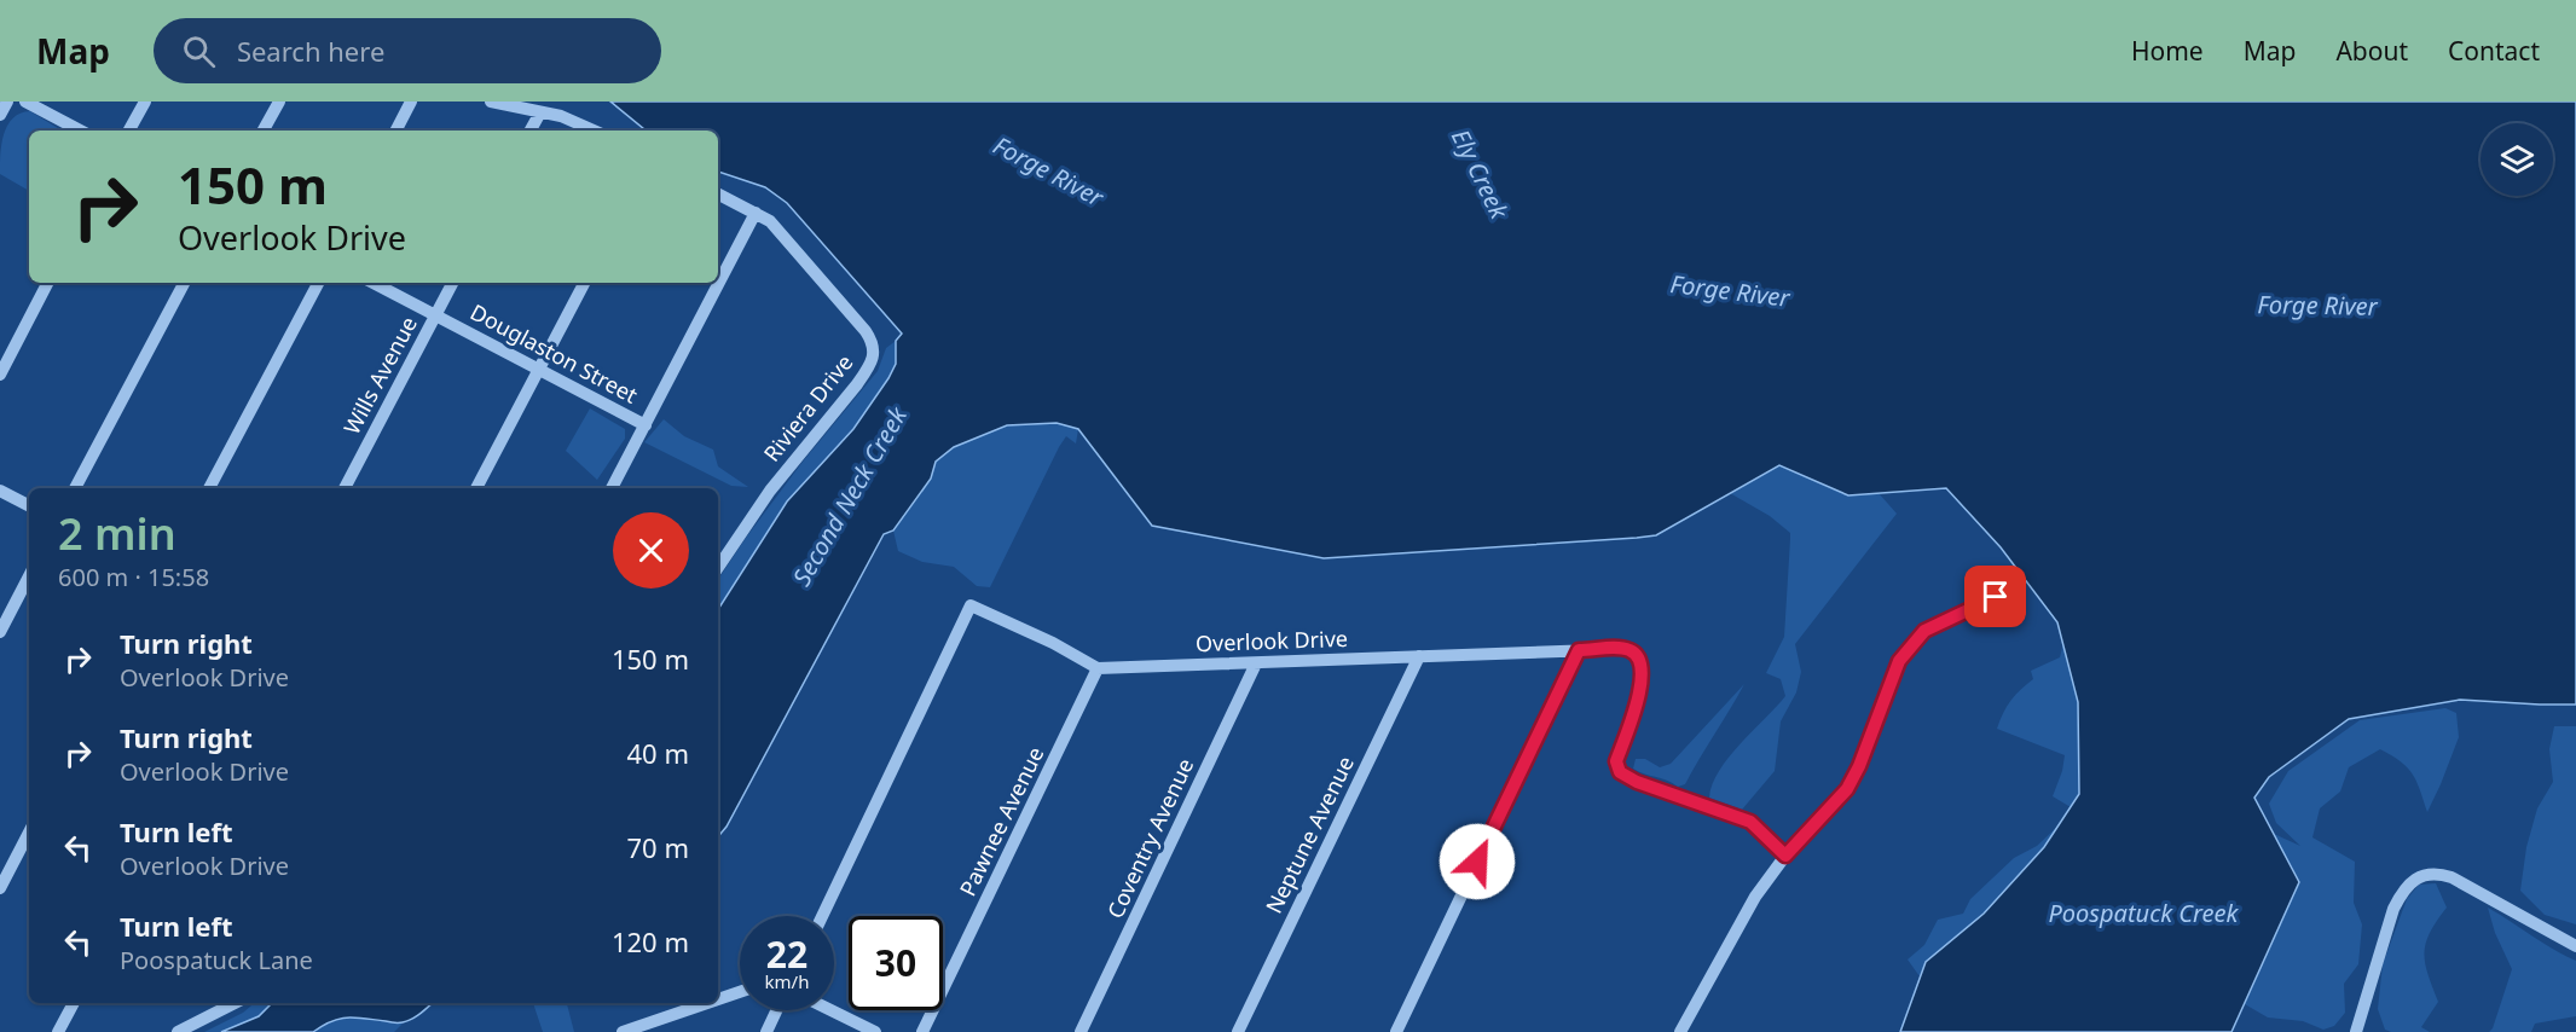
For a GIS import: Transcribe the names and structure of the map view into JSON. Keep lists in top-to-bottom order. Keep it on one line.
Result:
{"streets":{"street":["Douglaston Street","Wills Avenue","Riviera Drive","Overlook Drive","Pawnee Avenue","Neptune Avenue","Coventry Avenue"]},"crossings":[["Douglaston Street","Wills Avenue"],["Overlook Drive","Pawnee Avenue"],["Overlook Drive","Neptune Avenue"],["Overlook Drive","Coventry Avenue"]],"water":["Forge River","Ely Creek","Second Neck Creek","Poospatuck Creek"],"page":{"header":"Map","search":"Search here","nav":["Home","Map","About","Contact"],"turn":["150 m","Overlook Drive"],"heading":["2 min","600 m · 15:58"],"list":[{"name":"Turn right","note":"Overlook Drive","value":"150 m"},{"name":"Turn right","note":"Overlook Drive","value":"40 m"},{"name":"Turn left","note":"Overlook Drive","value":"70 m"},{"name":"Turn left","note":"Poospatuck Lane","value":"120 m"}],"speed":"22 km/h","limit":"30"}}
